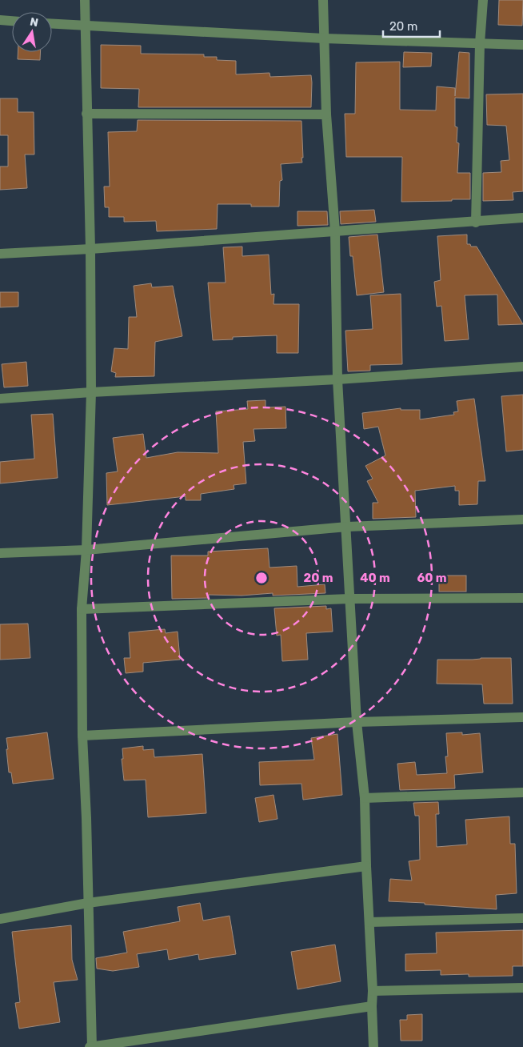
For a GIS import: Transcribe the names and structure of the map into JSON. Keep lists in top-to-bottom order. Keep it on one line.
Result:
{"scale_bar":"20 m","north":"top","rings":["20 m","40 m","60 m"]}
